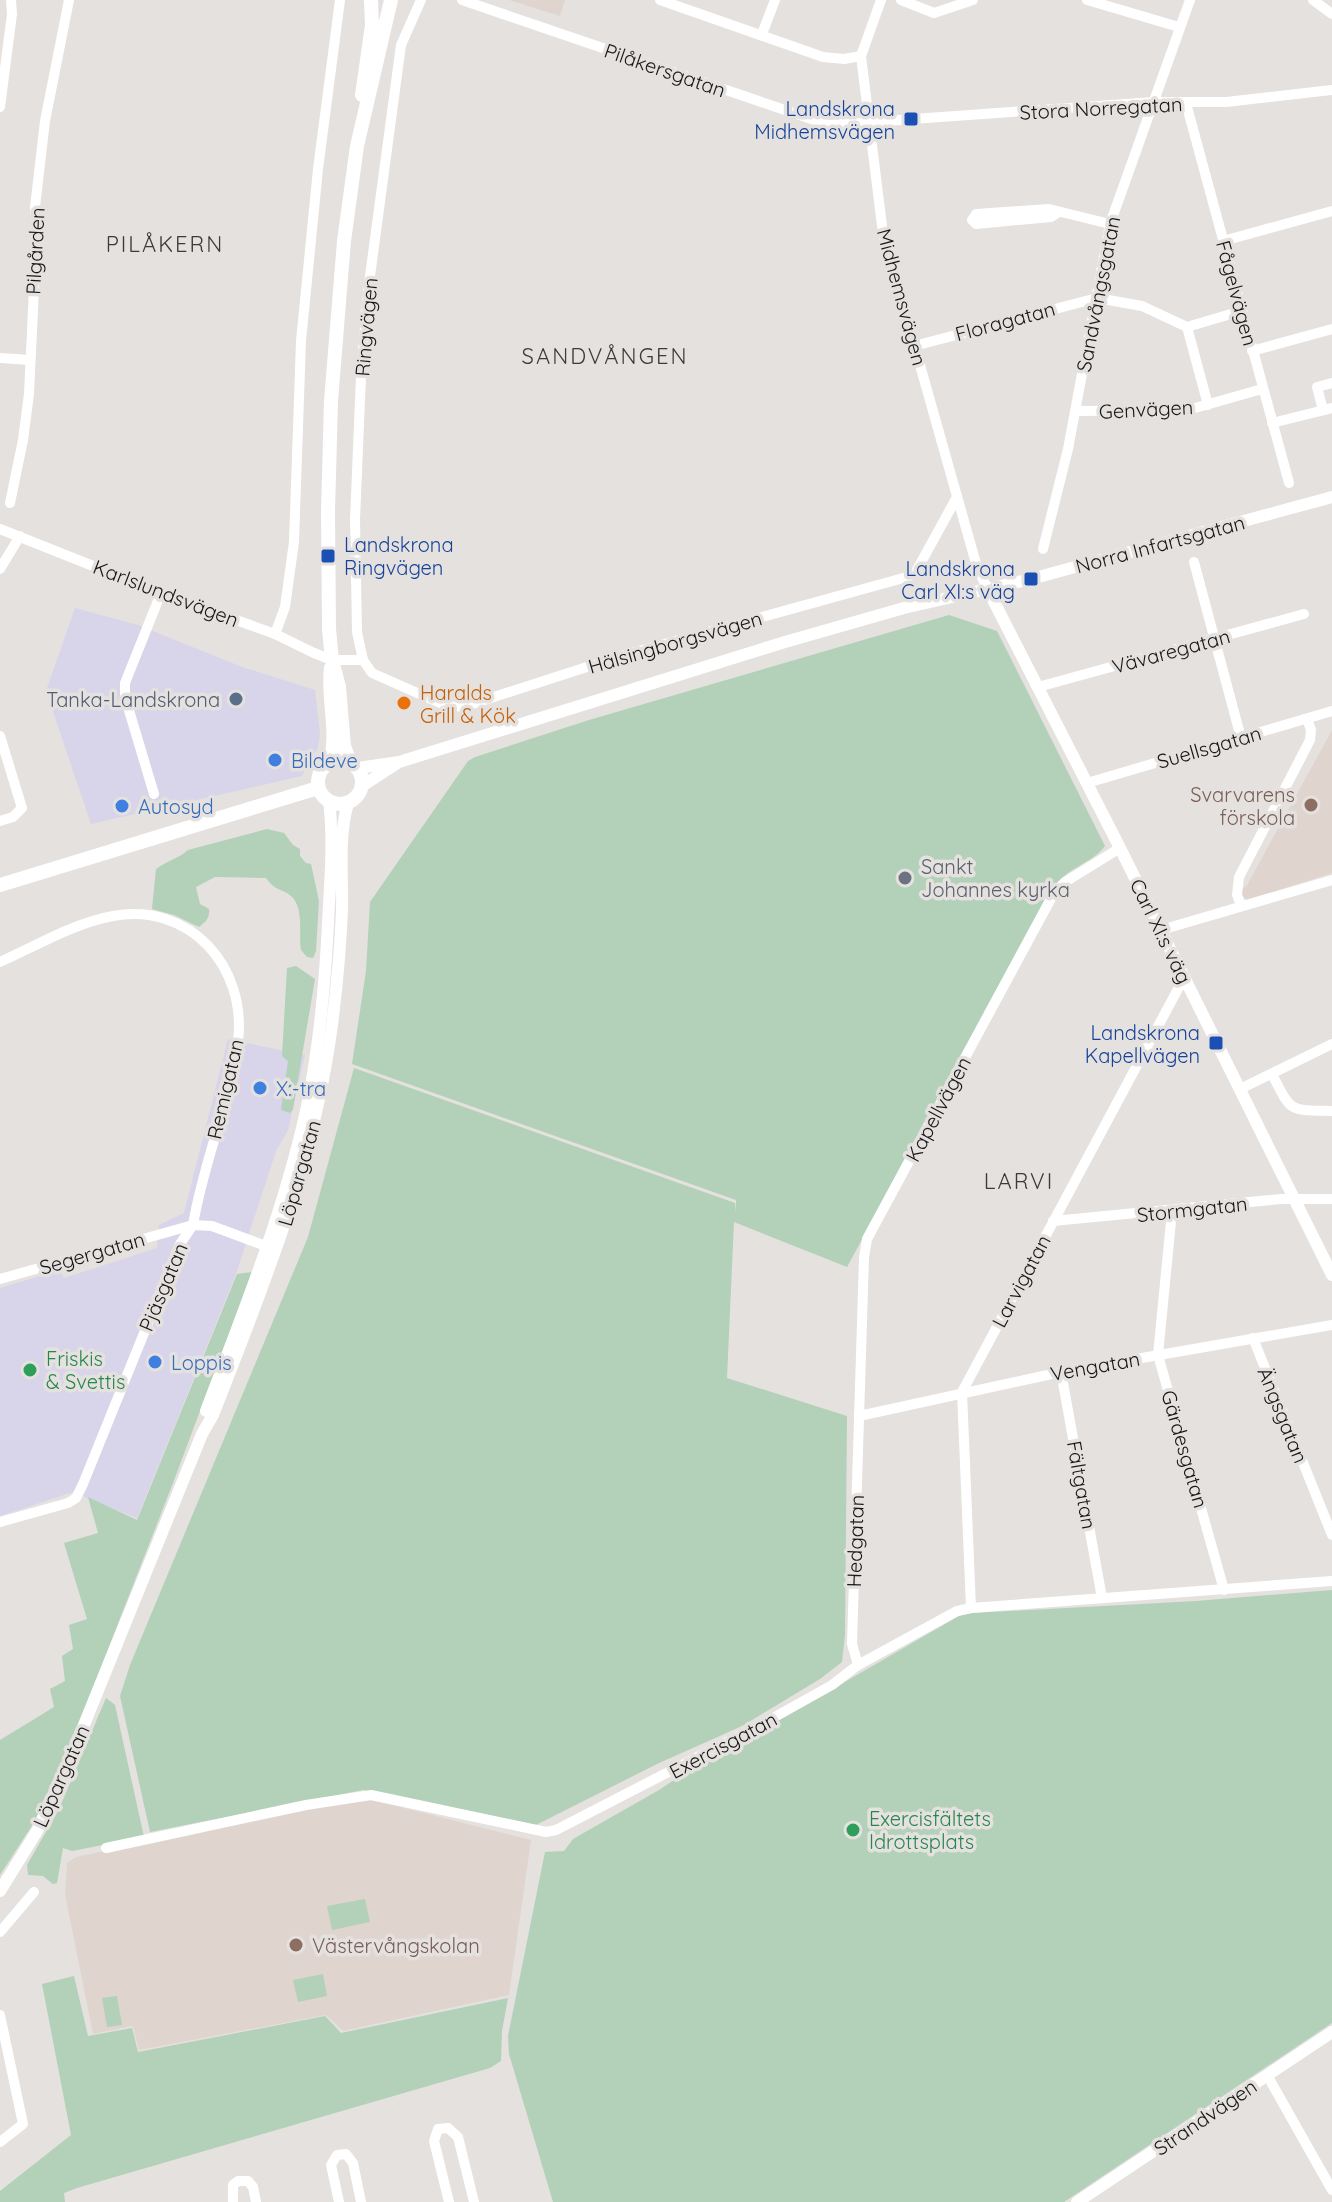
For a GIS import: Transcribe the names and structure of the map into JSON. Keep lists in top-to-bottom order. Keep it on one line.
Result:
{"streets":{"main road":["Ringvägen"],"street":["Pilåkersgatan","Stora Norregatan","Pilgården","Fågelvägen","Sandvångsgatan","Midhemsvägen","Floragatan","Genvägen","Norra Infartsgatan","Karlslundsvägen","Hälsingborgsvägen","Vävaregatan","Suellsgatan","Carl XI:s väg","Remigatan","Kapellvägen","Löpargatan","Stormgatan","Segergatan","Larvigatan","Pjäsgatan","Vengatan","Ängsgatan","Gärdesgatan","Fältgatan","Hedgatan","Exercisgatan","Strandvägen"]},"crossings":[["Pilåkersgatan","Stora Norregatan"],["Pilåkersgatan","Midhemsvägen"],["Stora Norregatan","Fågelvägen"],["Stora Norregatan","Sandvångsgatan"],["Stora Norregatan","Midhemsvägen"],["Fågelvägen","Genvägen"],["Sandvångsgatan","Floragatan"],["Sandvångsgatan","Genvägen"],["Midhemsvägen","Floragatan"],["Midhemsvägen","Norra Infartsgatan"],["Midhemsvägen","Hälsingborgsvägen"],["Midhemsvägen","Carl XI:s väg"],["Ringvägen","Karlslundsvägen"],["Ringvägen","Hälsingborgsvägen"],["Ringvägen","Löpargatan"],["Norra Infartsgatan","Hälsingborgsvägen"],["Norra Infartsgatan","Carl XI:s väg"],["Hälsingborgsvägen","Carl XI:s väg"],["Hälsingborgsvägen","Löpargatan"],["Vävaregatan","Carl XI:s väg"],["Suellsgatan","Carl XI:s väg"],["Carl XI:s väg","Kapellvägen"],["Carl XI:s väg","Stormgatan"],["Carl XI:s väg","Larvigatan"],["Remigatan","Segergatan"],["Remigatan","Pjäsgatan"],["Kapellvägen","Vengatan"],["Kapellvägen","Hedgatan"],["Löpargatan","Segergatan"],["Stormgatan","Larvigatan"],["Stormgatan","Gärdesgatan"],["Segergatan","Pjäsgatan"],["Larvigatan","Vengatan"],["Vengatan","Ängsgatan"],["Vengatan","Gärdesgatan"],["Vengatan","Fältgatan"],["Vengatan","Hedgatan"],["Gärdesgatan","Exercisgatan"],["Fältgatan","Exercisgatan"],["Hedgatan","Exercisgatan"]],"districts":["PILÅKERN","SANDVÅNGEN","LARVI"],"places":{"transit":["Landskrona Midhemsvägen","Landskrona Ringvägen","Landskrona Carl XI:s väg","Landskrona Kapellvägen"],"other":["Tanka-Landskrona","Haralds Grill & Kök","Bildeve","Svarvarens förskola","Autosyd","Sankt Johannes kyrka","X:-tra","Loppis","Friskis & Svettis","Exercisfältets Idrottsplats","Västervångskolan"]}}
